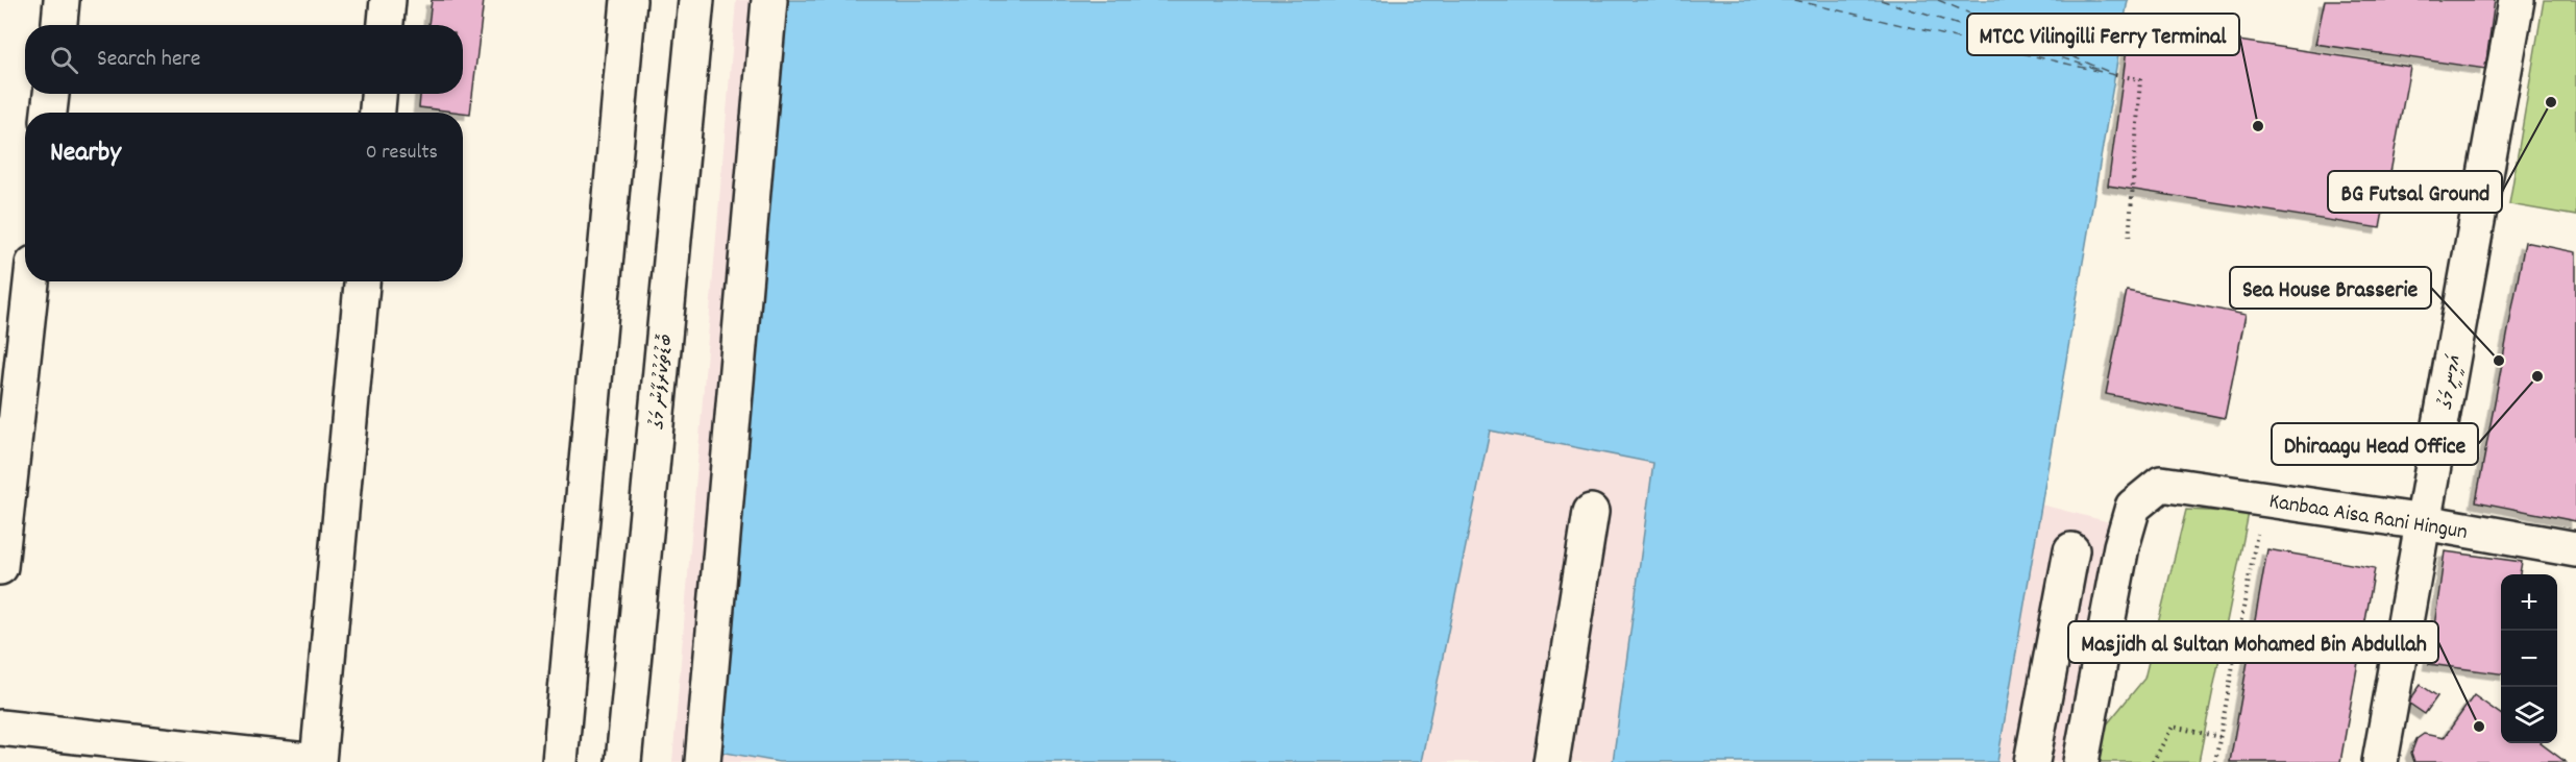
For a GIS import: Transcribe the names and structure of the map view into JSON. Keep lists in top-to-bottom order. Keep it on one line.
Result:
{"streets":{"main road":["ބޮޑުތަކުރުފާނު މަގު","އަމީނީ މަގު","Kanbaa Aisa Rani Hingun"]},"crossings":[["އަމީނީ މަގު","Kanbaa Aisa Rani Hingun"]],"places":["BG Futsal Ground","MTCC Vilingilli Ferry Terminal","Sea House Brasserie","Dhiraagu Head Office","Masjidh al Sultan Mohamed Bin Abdullah"],"page":{"search":"Search here","heading":["Nearby","0 results"],"map_buttons":["+","−"]}}
